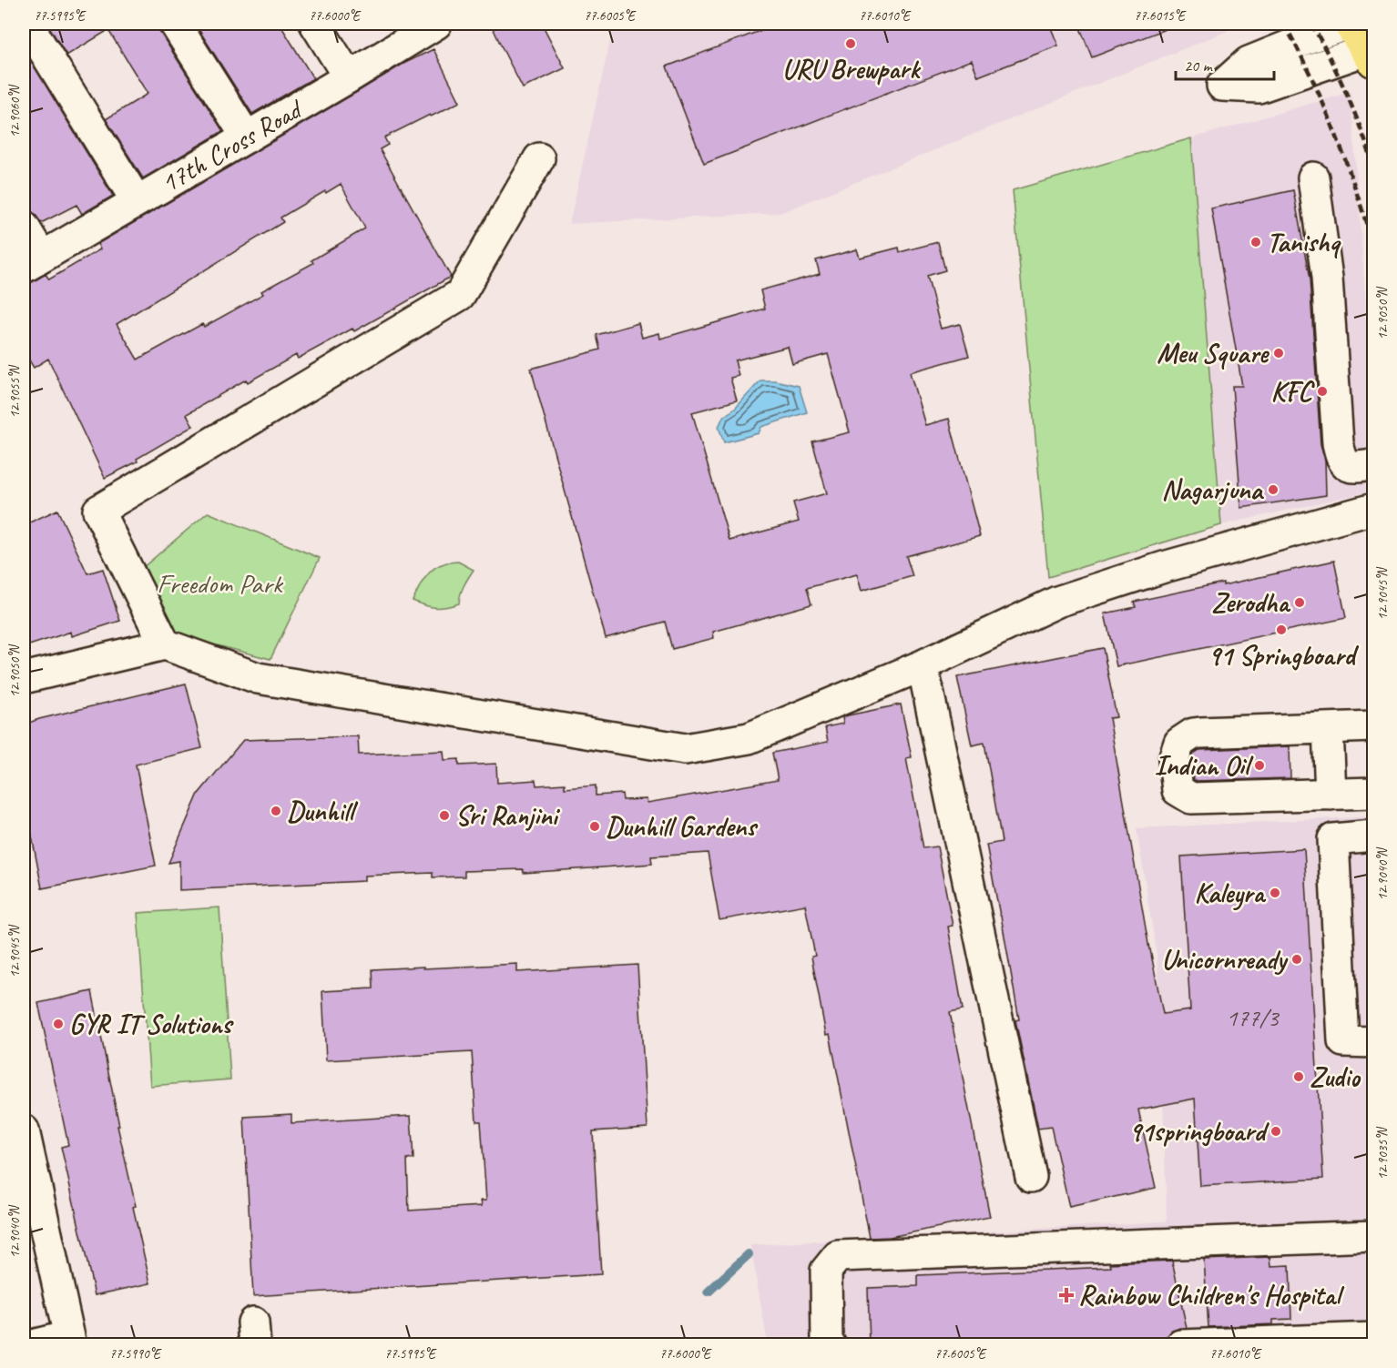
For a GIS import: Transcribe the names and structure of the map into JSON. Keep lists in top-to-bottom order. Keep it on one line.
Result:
{"streets":{"street":["17th Cross Road"]},"parks":["Freedom Park"],"places":{"other":["URU Brewpark","Tanishq","Meu Square","KFC","Nagarjuna","Zerodha","91 Springboard","Indian Oil","Dunhill","Sri Ranjini","Dunhill Gardens","Kaleyra","Unicornready","GYR IT Solutions","Zudio","91springboard"],"health":["Rainbow Children's Hospital"]},"house_numbers":["177/3"],"scale_bar":"20 m","coordinates":["77.5995°E","77.6000°E","77.6005°E","77.6010°E","77.6015°E","12.9060°N","12.9050°N","12.9055°N","12.9045°N","12.9040°N","12.9035°N","77.5990°E"]}
